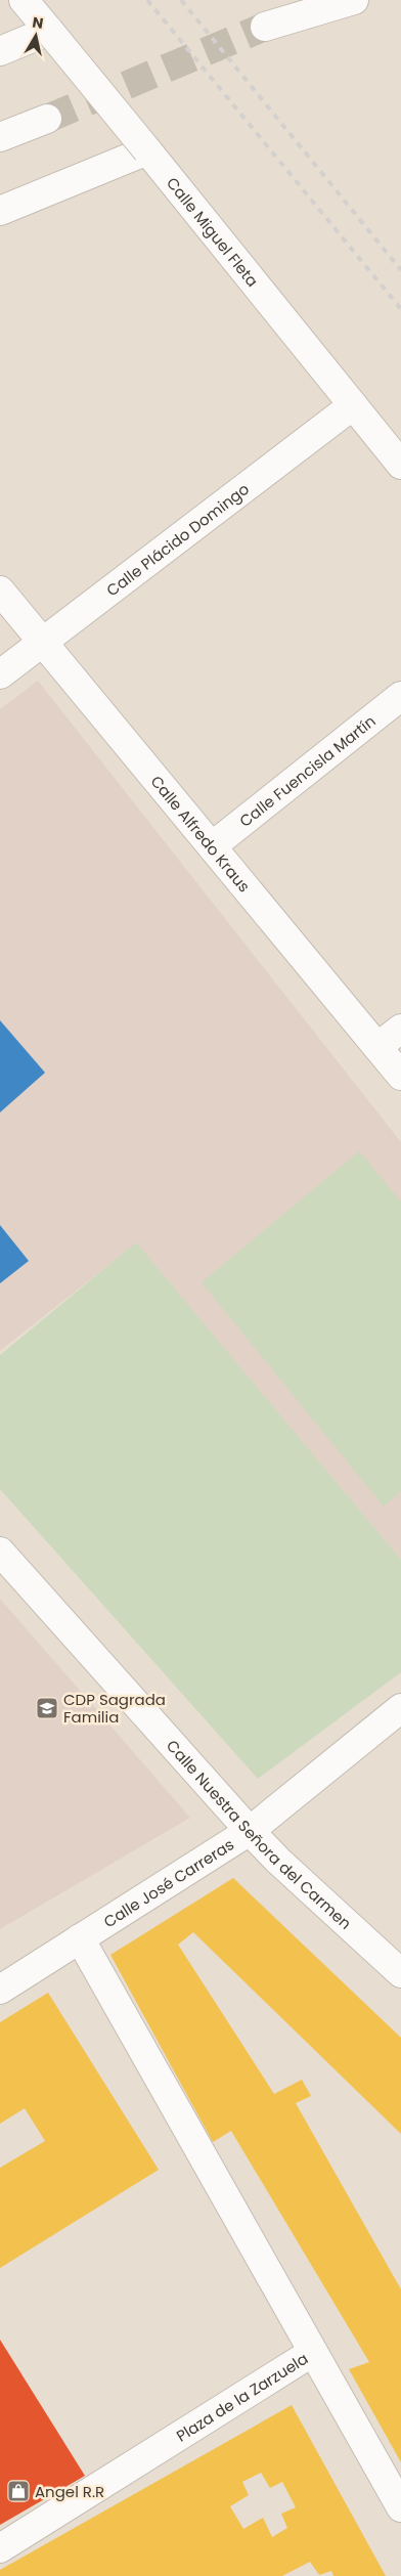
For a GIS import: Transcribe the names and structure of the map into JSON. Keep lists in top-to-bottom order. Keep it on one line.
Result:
{"streets":{"street":["Calle Miguel Fleta","Calle Plácido Domingo","Calle Fuencisla Martín","Calle Alfredo Kraus","Calle Nuestra Señora del Carmen","Calle José Carreras","Plaza de la Zarzuela"]},"crossings":[["Calle Miguel Fleta","Calle Plácido Domingo"],["Calle Plácido Domingo","Calle Alfredo Kraus"],["Calle Fuencisla Martín","Calle Alfredo Kraus"],["Calle Nuestra Señora del Carmen","Calle José Carreras"],["Calle José Carreras","Plaza de la Zarzuela"]],"places":{"school or university":["CDP Sagrada Familia"],"shop":["Angel R.R"]},"north":"top"}
